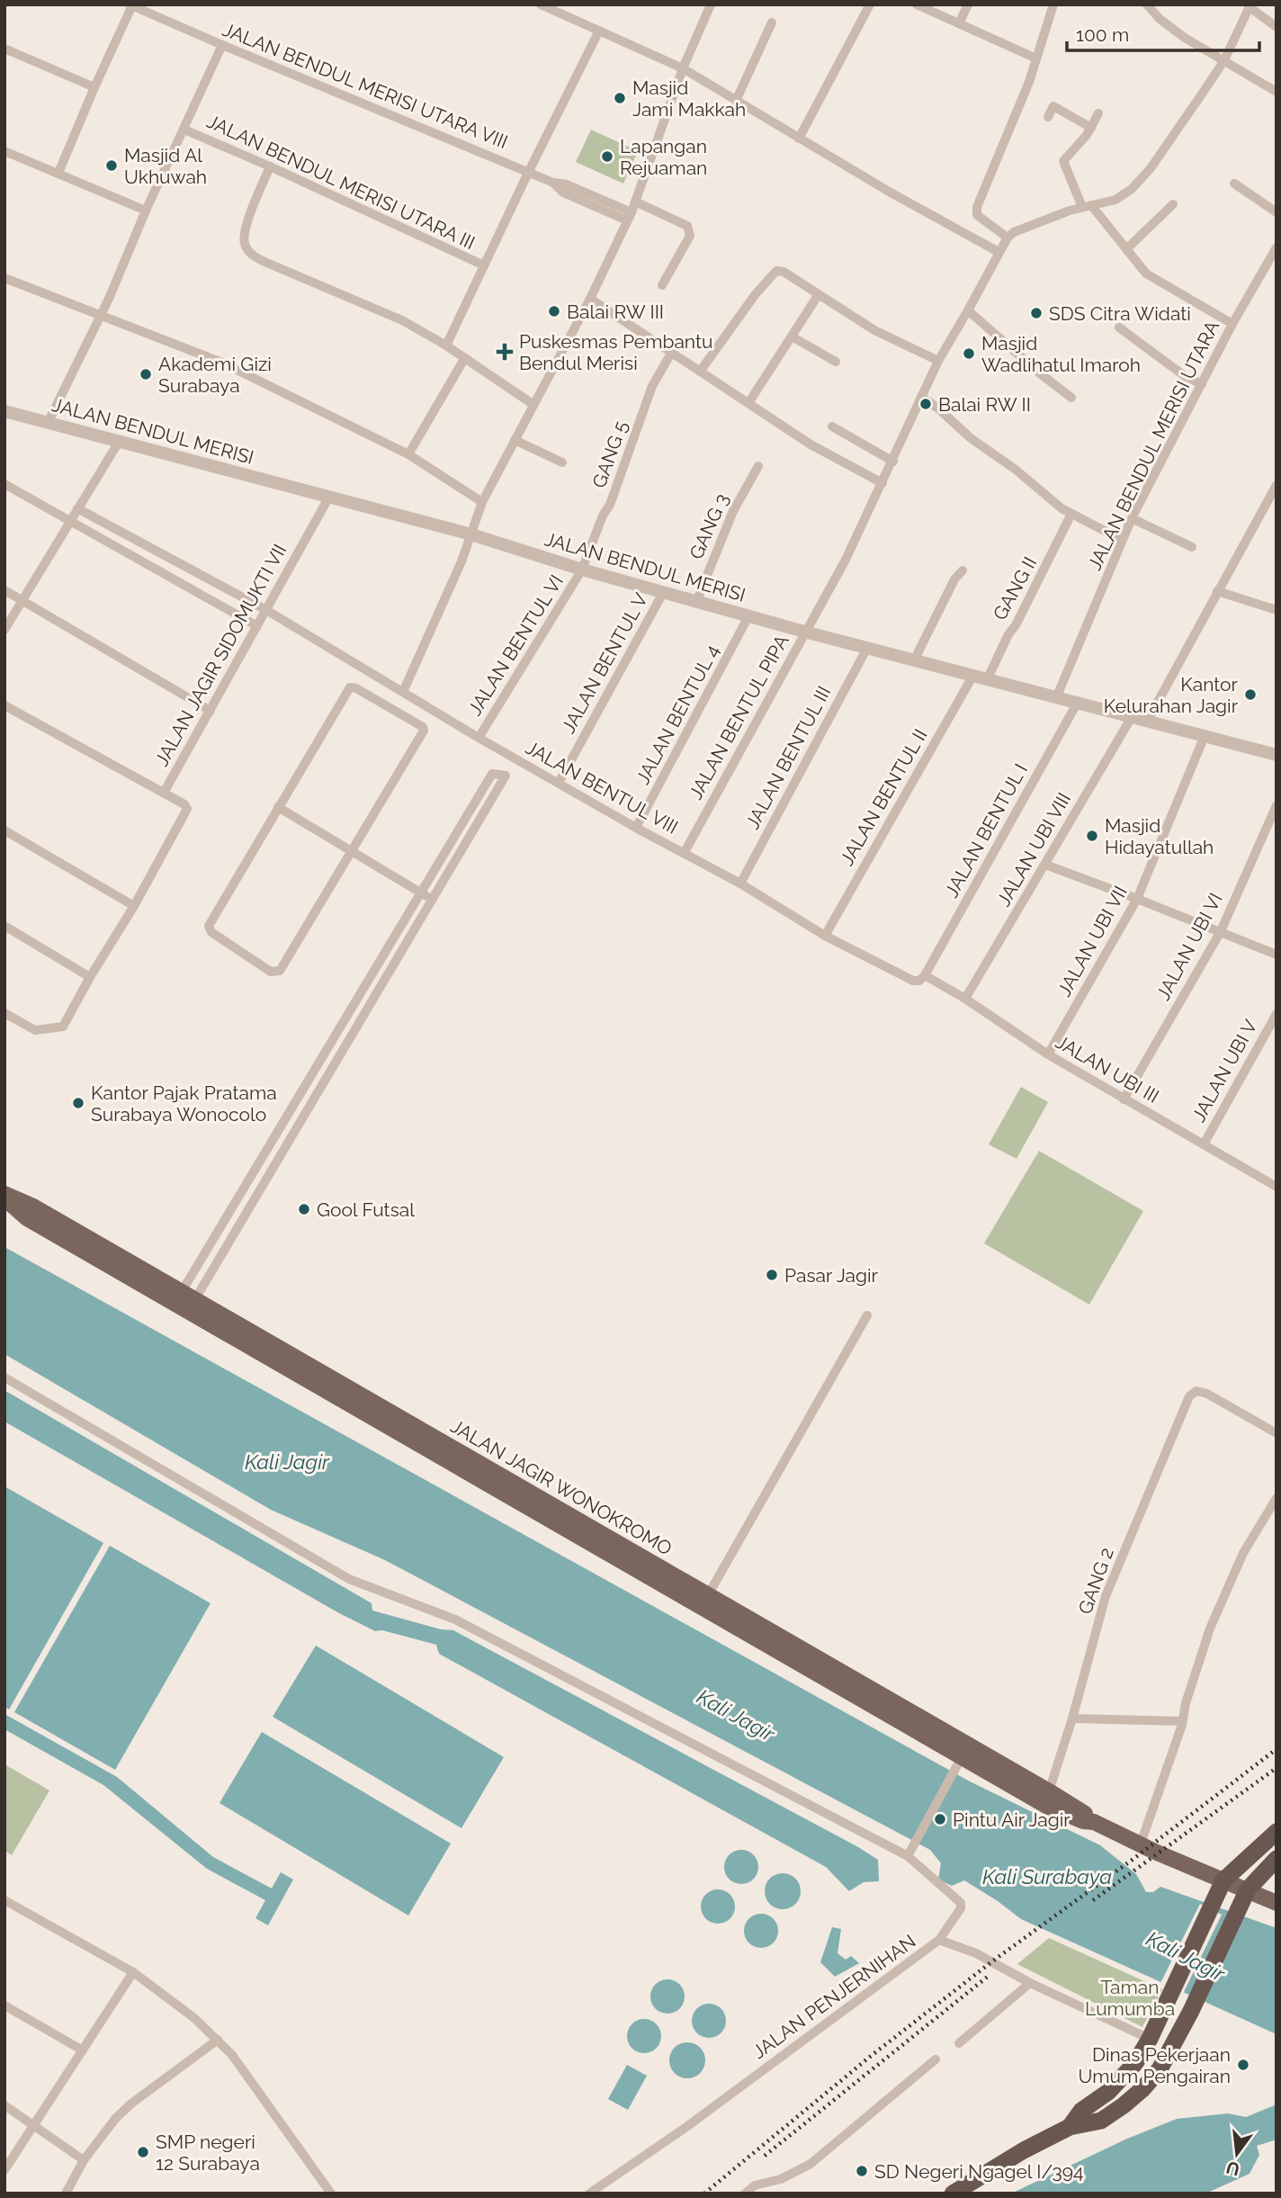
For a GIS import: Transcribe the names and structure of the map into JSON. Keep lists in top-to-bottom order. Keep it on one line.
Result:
{"streets":{"main road":["JALAN JAGIR WONOKROMO"],"street":["JALAN BENDUL MERISI UTARA VIII","JALAN BENDUL MERISI UTARA III","JALAN BENDUL MERISI","JALAN BENDUL MERISI UTARA","GANG 5","GANG 3","GANG II","JALAN BENTUL VI","JALAN JAGIR SIDOMUKTI VII","JALAN BENTUL V","JALAN BENTUL 4","JALAN BENTUL PIPA","JALAN BENTUL III","JALAN BENTUL VIII","JALAN BENTUL II","JALAN BENTUL I","JALAN UBI VIII","JALAN UBI VII","JALAN UBI VI","JALAN UBI III","JALAN UBI V","GANG 2","JALAN PENJERNIHAN"]},"crossings":[["JALAN BENDUL MERISI","JALAN BENDUL MERISI UTARA"],["JALAN BENDUL MERISI","GANG 5"],["JALAN BENDUL MERISI","GANG 3"],["JALAN BENDUL MERISI","GANG II"],["JALAN BENDUL MERISI","JALAN BENTUL VI"],["JALAN BENDUL MERISI","JALAN JAGIR SIDOMUKTI VII"],["JALAN BENDUL MERISI","JALAN BENTUL V"],["JALAN BENDUL MERISI","JALAN BENTUL 4"],["JALAN BENDUL MERISI","JALAN BENTUL PIPA"],["JALAN BENDUL MERISI","JALAN BENTUL III"],["JALAN BENDUL MERISI","JALAN BENTUL II"],["JALAN BENDUL MERISI","JALAN BENTUL I"],["JALAN BENDUL MERISI","JALAN UBI VIII"],["JALAN BENDUL MERISI","JALAN UBI VII"],["GANG 5","JALAN BENTUL VI"],["JALAN BENTUL VI","JALAN BENTUL VIII"],["JALAN JAGIR SIDOMUKTI VII","JALAN BENTUL VIII"],["JALAN BENTUL V","JALAN BENTUL VIII"],["JALAN BENTUL 4","JALAN BENTUL VIII"],["JALAN BENTUL PIPA","JALAN BENTUL VIII"],["JALAN BENTUL III","JALAN BENTUL VIII"],["JALAN BENTUL VIII","JALAN BENTUL II"],["JALAN BENTUL VIII","JALAN BENTUL I"],["JALAN BENTUL VIII","JALAN UBI III"],["JALAN BENTUL I","JALAN UBI III"],["JALAN UBI VIII","JALAN UBI III"],["JALAN UBI VII","JALAN UBI III"],["JALAN UBI VI","JALAN UBI III"],["JALAN UBI III","JALAN UBI V"],["JALAN JAGIR WONOKROMO","GANG 2"]],"water":["Kali Jagir","Kali Surabaya"],"parks":["Taman Lumumba"],"places":{"other":["Masjid Jami Makkah","Lapangan Rejuaman","Masjid Al Ukhuwah","Balai RW III","SDS Citra Widati","Masjid Wadlihatul Imaroh","Akademi Gizi Surabaya","Balai RW II","Kantor Kelurahan Jagir","Masjid Hidayatullah","Kantor Pajak Pratama Surabaya Wonocolo","Gool Futsal","Pasar Jagir","Pintu Air Jagir","Dinas Pekerjaan Umum Pengairan","SMP negeri 12 Surabaya","SD Negeri Ngagel I/394"],"health":["Puskesmas Pembantu Bendul Merisi"]},"scale_bar":"100 m","north":"bottom"}
